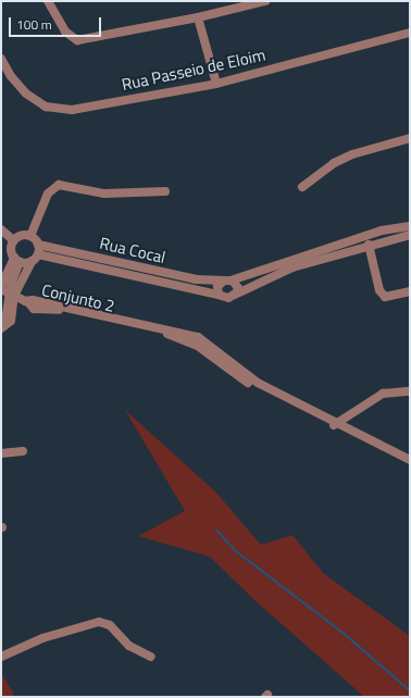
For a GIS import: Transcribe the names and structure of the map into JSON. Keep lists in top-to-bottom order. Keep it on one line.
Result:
{"streets":{"street":["Rua Passeio de Eloim","Rua Cocal","Conjunto 2"]},"scale_bar":"100 m"}
